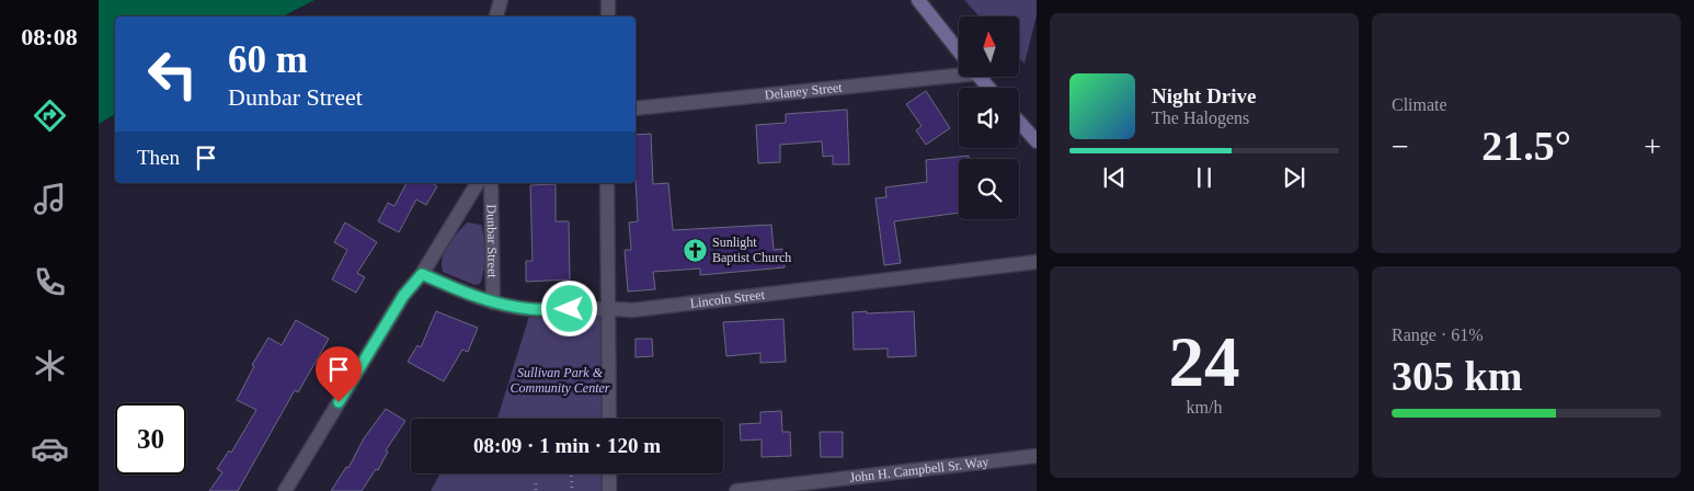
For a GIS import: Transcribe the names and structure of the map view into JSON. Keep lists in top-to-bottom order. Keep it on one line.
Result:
{"streets":{"street":["Delaney Street","Dunbar Street","Lincoln Street","John H. Campbell Sr. Way"]},"crossings":[["Dunbar Street","Lincoln Street"]],"parks":["Sullivan Park & Community Center"],"places":{"church":["Sunlight Baptist Church"]},"north":"top","page":{"tabs":"08:08","tile":["Climate",["24","km/h"],["Range · 61%","305 km"]],"turn":["60 m","Dunbar Street"],"song":["Night Drive","The Halogens"],"heat":["−","21.5°","+"],"then":"Then","limit":"30","trip":"08:09 · 1 min · 120 m"}}
